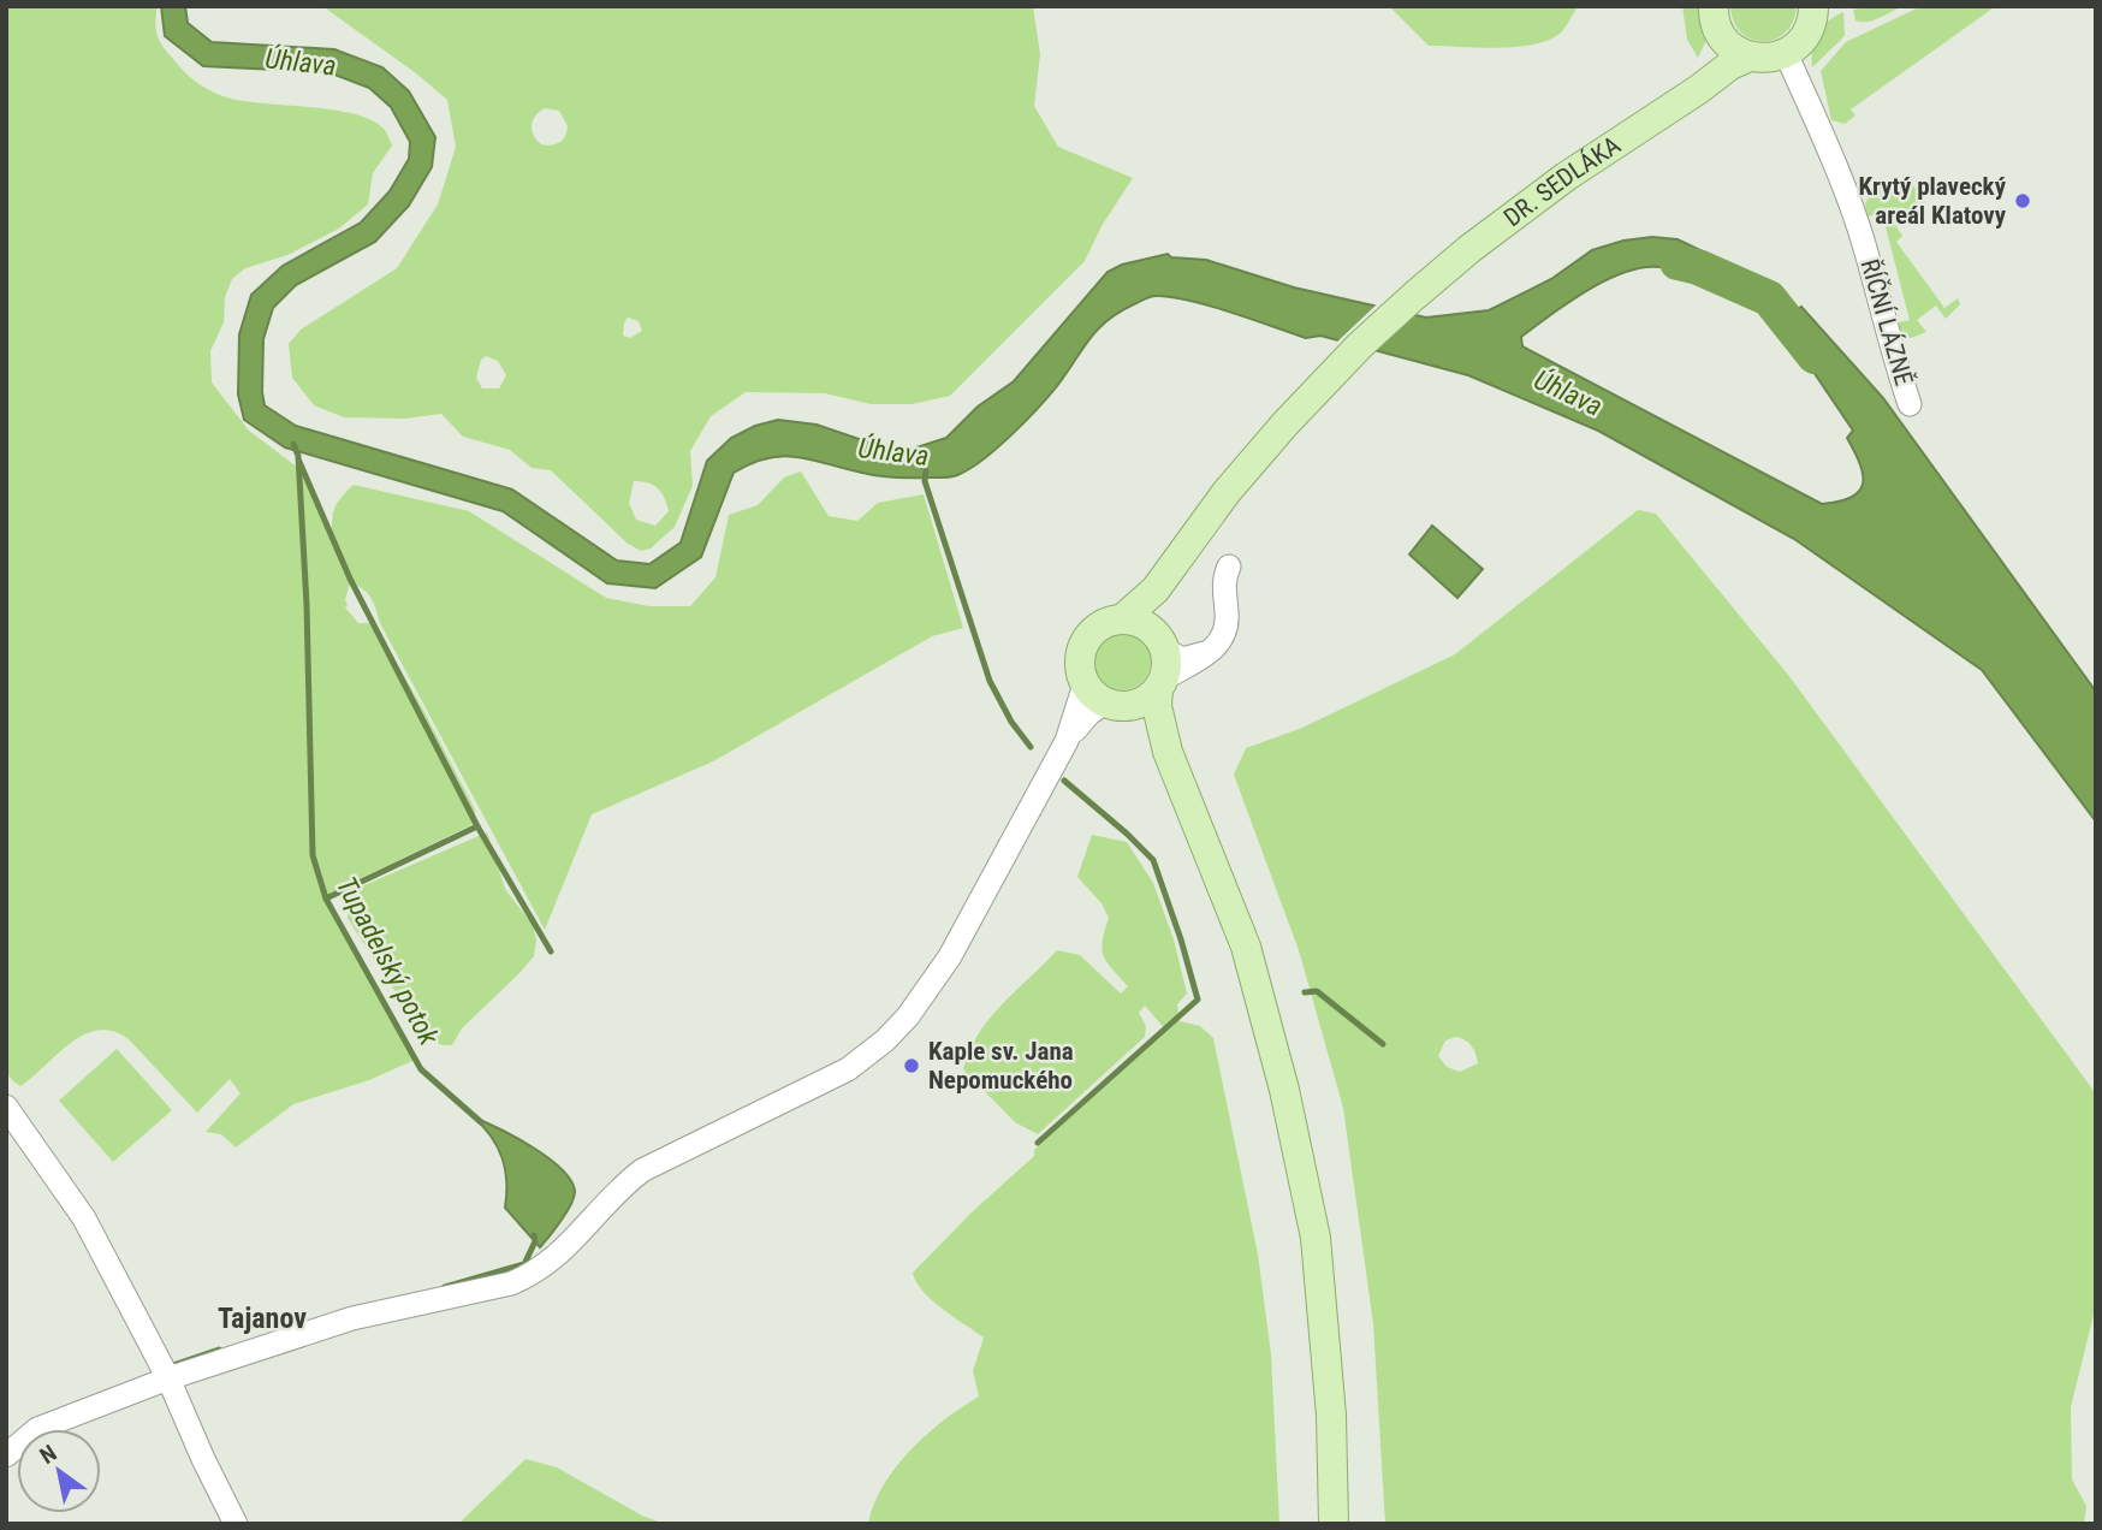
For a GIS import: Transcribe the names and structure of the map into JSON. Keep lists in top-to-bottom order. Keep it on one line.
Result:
{"streets":{"main road":["DR. SEDLÁKA"],"street":["ŘÍČNÍ LÁZNĚ"]},"crossings":[["DR. SEDLÁKA","ŘÍČNÍ LÁZNĚ"]],"districts":["Tajanov"],"water":["Úhlava","Tupadelský potok"],"places":["Krytý plavecký areál Klatovy","Kaple sv. Jana Nepomuckého"],"north":"top left"}
